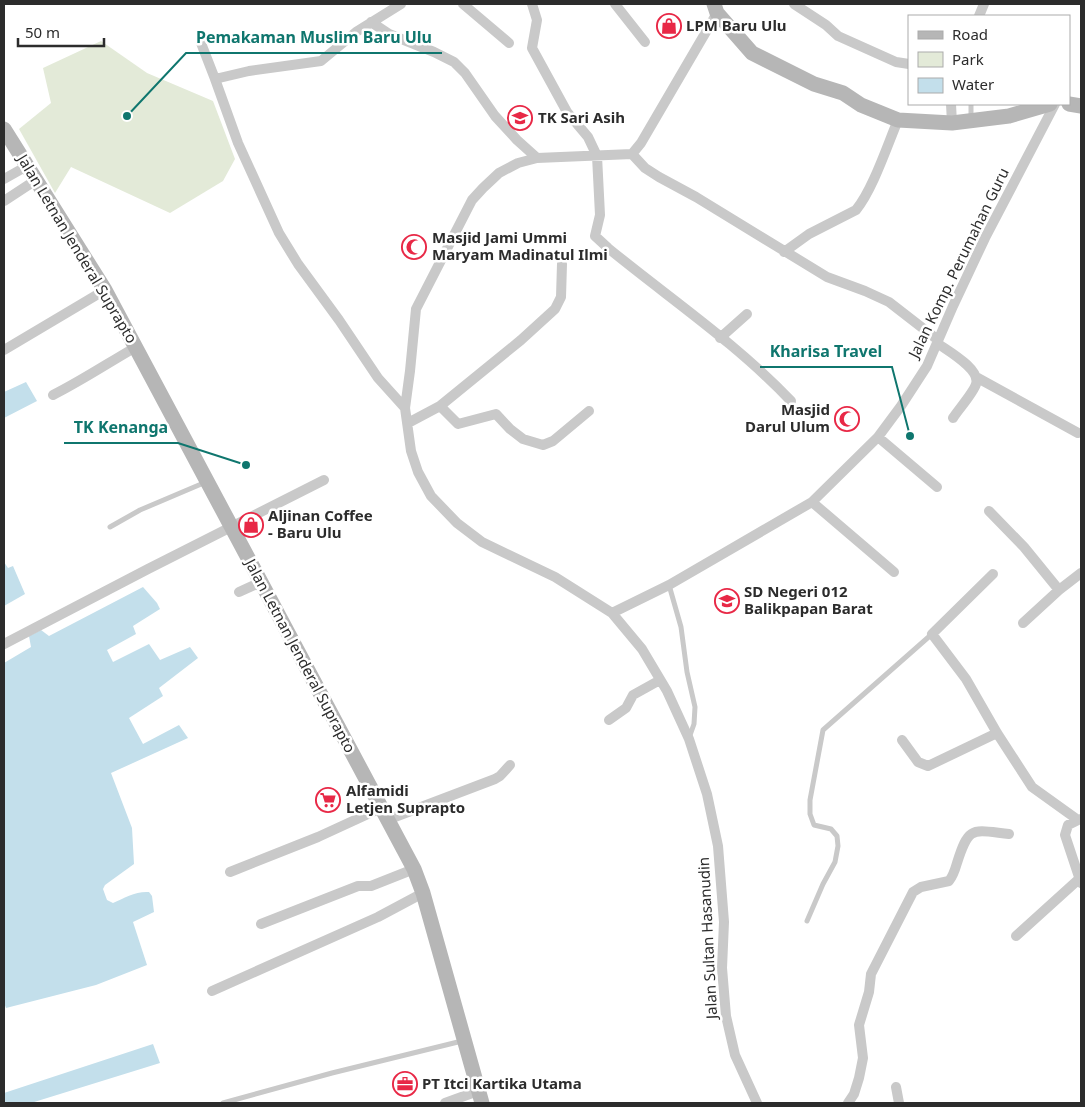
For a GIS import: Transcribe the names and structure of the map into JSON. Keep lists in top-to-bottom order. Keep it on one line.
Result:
{"streets":{"main road":["Jalan Letnan Jenderal Suprapto"],"street":["Jalan Komp. Perumahan Guru","Jalan Sultan Hasanudin"]},"crossings":[["Jalan Komp. Perumahan Guru","Jalan Sultan Hasanudin"]],"places":{"shop":["LPM Baru Ulu","Aljinan Coffee - Baru Ulu"],"other":["Pemakaman Muslim Baru Ulu","Kharisa Travel","TK Kenanga"],"school or university":["TK Sari Asih","SD Negeri 012 Balikpapan Barat"],"mosque":["Masjid Jami Ummi Maryam Madinatul Ilmi","Masjid Darul Ulum"],"supermarket":["Alfamidi Letjen Suprapto"],"office":["PT Itci Kartika Utama"]},"legend":["Road","Park","Water"],"scale_bar":"50 m"}
